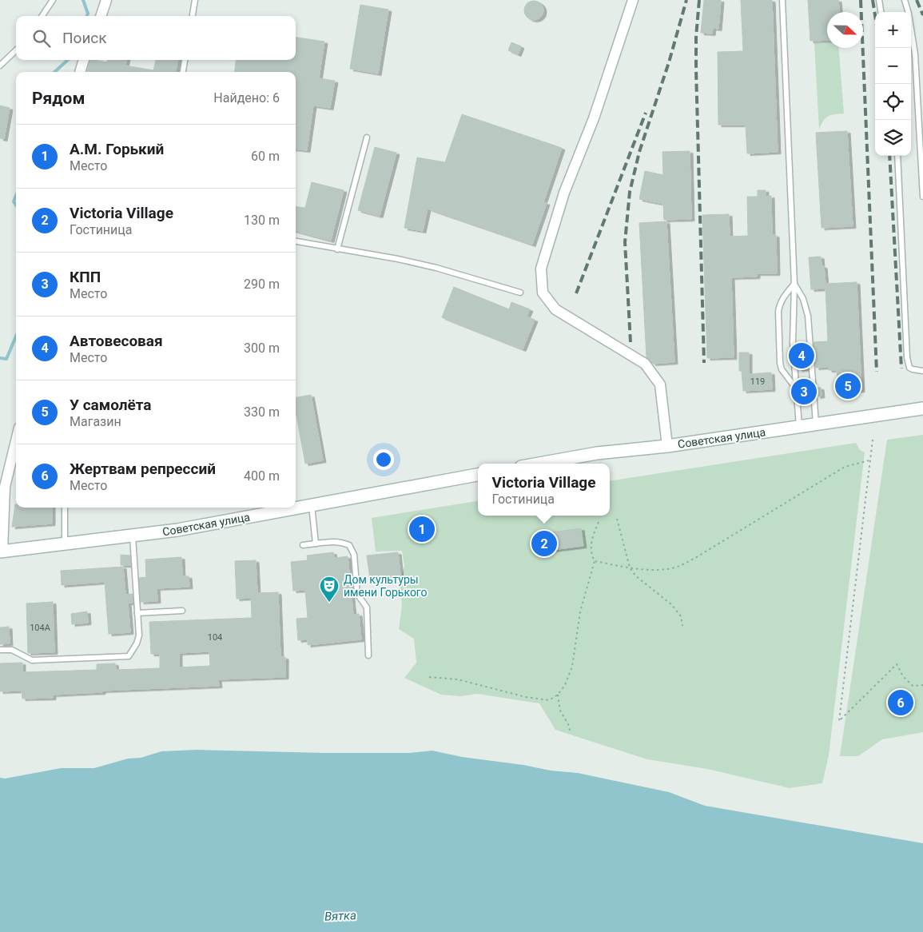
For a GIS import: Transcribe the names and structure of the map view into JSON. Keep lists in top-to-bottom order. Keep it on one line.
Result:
{"streets":{"main road":["Советская улица"]},"water":["Вятка"],"places":{"theatre":["Дом культуры имени Горького"]},"house_numbers":["119","104А","104"],"north":"right","page":{"map_buttons":["+","−"],"search":"Поиск","heading":["Рядом","Найдено: 6"],"list":[{"mark":"1","name":"А.М. Горький","note":"Место","value":"60 m"},{"mark":"2","name":"Victoria Village","note":"Гостиница","value":"130 m"},{"mark":"3","name":"КПП","note":"Место","value":"290 m"},{"mark":"4","name":"Автовесовая","note":"Место","value":"300 m"},{"mark":"5","name":"У самолёта","note":"Магазин","value":"330 m"},{"mark":"6","name":"Жертвам репрессий","note":"Место","value":"400 m"}],"pins":["4","5","3","1","2","6"],"popup":["Victoria Village","Гостиница"]}}
